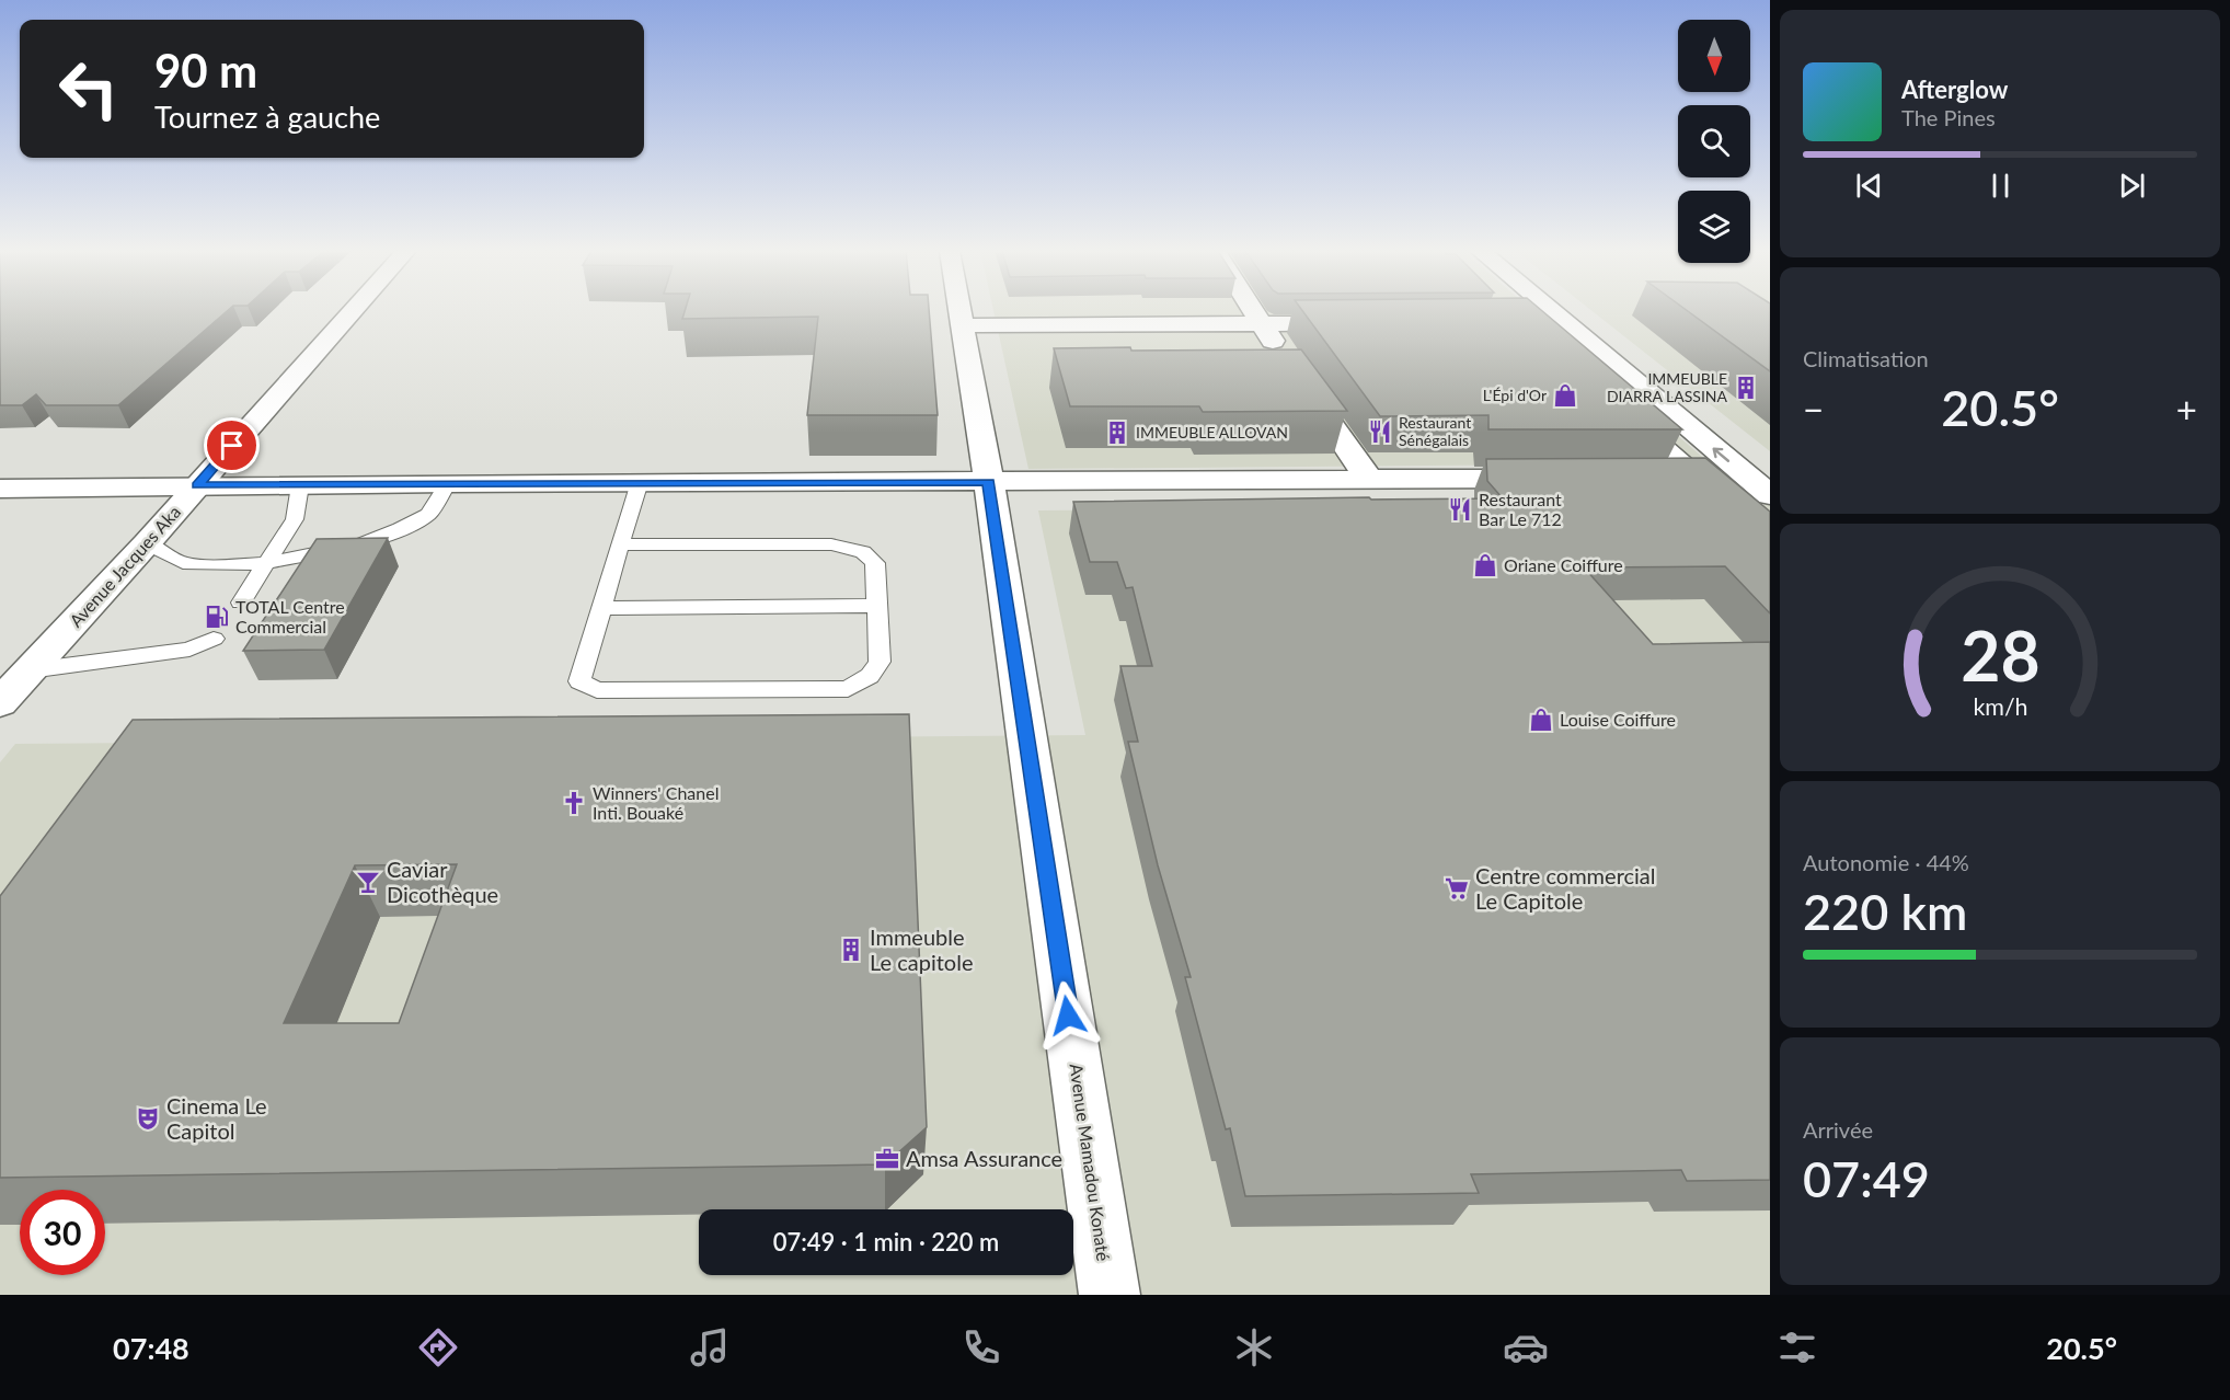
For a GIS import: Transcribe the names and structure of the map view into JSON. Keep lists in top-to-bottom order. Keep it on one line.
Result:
{"streets":{"main road":["Avenue Jacques Aka","Avenue Mamadou Konaté"]},"places":{"building":["IMMEUBLE DIARRA LASSINA","IMMEUBLE ALLOVAN","Immeuble Le capitole"],"shop":["L'Épi d'Or","Oriane Coiffure","Louise Coiffure"],"restaurant":["Restaurant Sénégalais","Restaurant Bar Le 712"],"fuel station":["TOTAL Centre Commercial"],"church":["Winners' Chanel Inti. Bouaké"],"bar":["Caviar Dicothèque"],"supermarket":["Centre commercial Le Capitole"],"theatre":["Cinema Le Capitol"],"office":["Amsa Assurance"]},"north":"bottom","page":{"turn":["90 m","Tournez à gauche"],"song":["Afterglow","The Pines"],"tile":["Climatisation",["Autonomie · 44%","220 km"],["Arrivée","07:49"]],"heat":["−","20.5°","+"],"limit":"30","trip":"07:49 · 1 min · 220 m","tabs":["07:48","20.5°"],"gauge":["28","km/h"]}}
